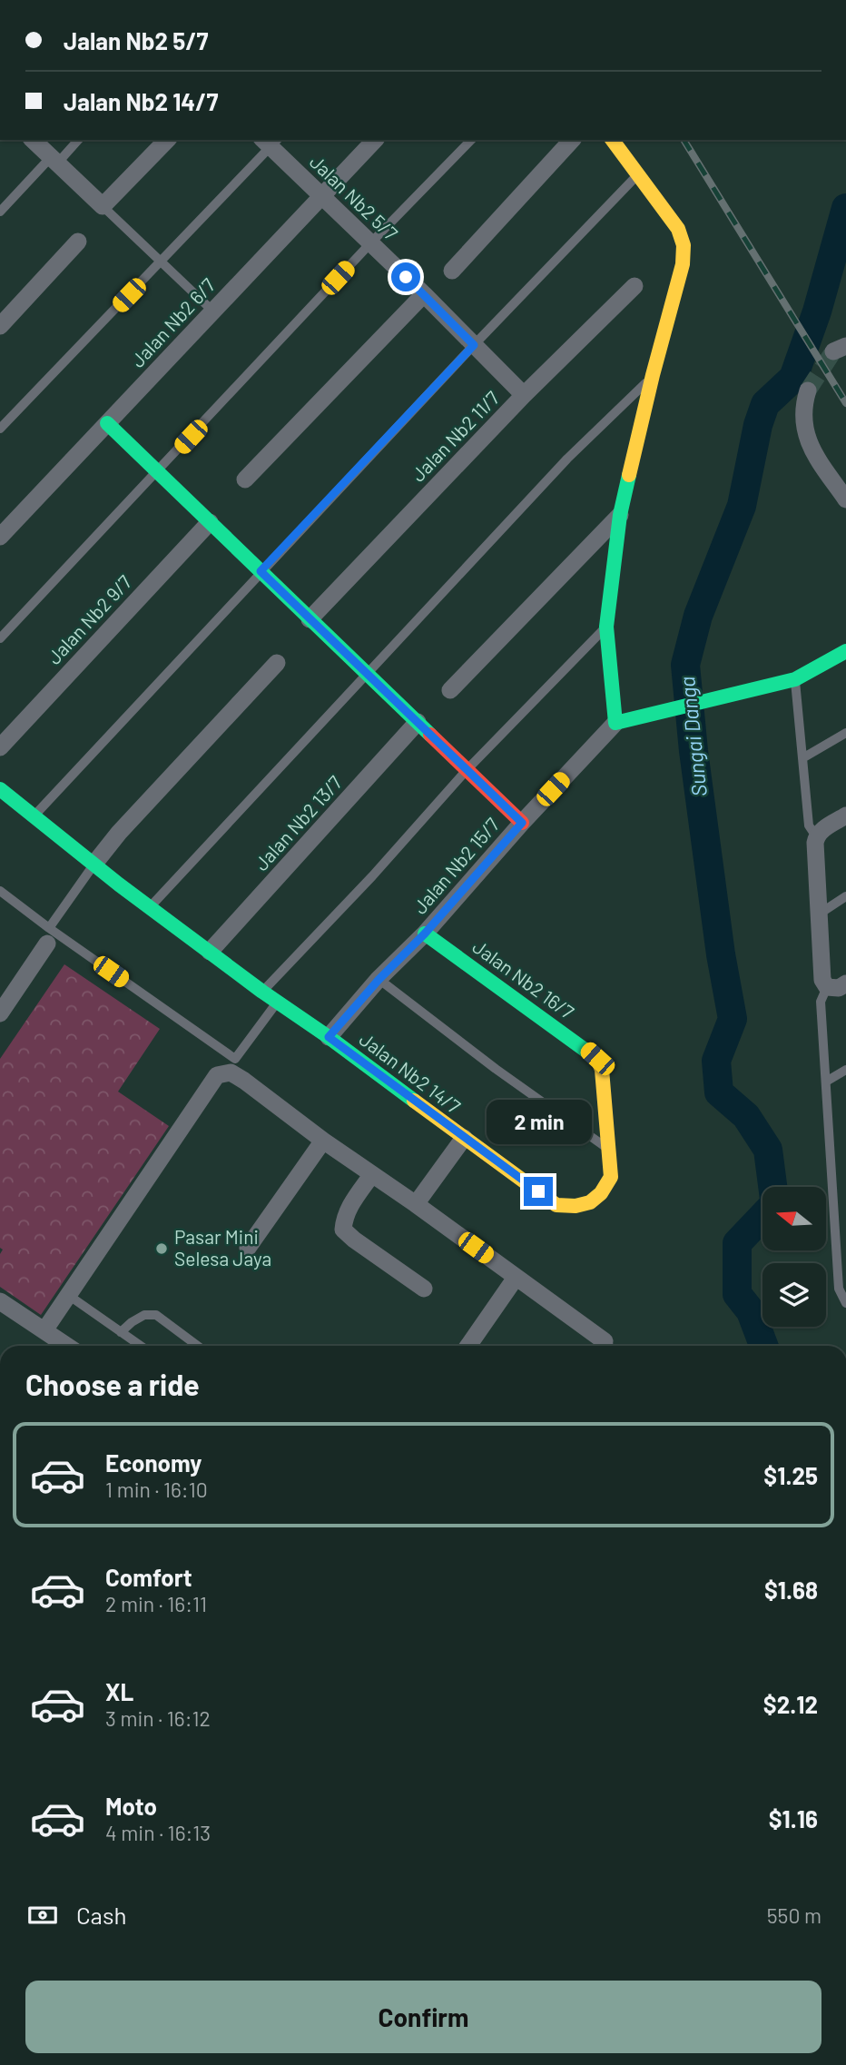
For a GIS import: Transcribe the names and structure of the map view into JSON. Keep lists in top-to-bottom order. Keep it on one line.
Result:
{"streets":{"street":["Jalan Nb2 5/7","Jalan Nb2 6/7","Jalan Nb2 11/7","Jalan Nb2 9/7","Jalan Nb2 13/7","Jalan Nb2 15/7","Jalan Nb2 16/7","Jalan Nb2 14/7"]},"crossings":[["Jalan Nb2 5/7","Jalan Nb2 6/7"],["Jalan Nb2 5/7","Jalan Nb2 11/7"],["Jalan Nb2 13/7","Jalan Nb2 14/7"],["Jalan Nb2 15/7","Jalan Nb2 16/7"],["Jalan Nb2 15/7","Jalan Nb2 14/7"],["Jalan Nb2 16/7","Jalan Nb2 14/7"]],"water":["Sungai Danga"],"places":["Pasar Mini Selesa Jaya"],"north":"left","page":{"banner":["Jalan Nb2 5/7","Jalan Nb2 14/7"],"bubble":"2 min","heading":"Choose a ride","list":[{"name":"Economy","note":"1 min · 16:10","value":"$1.25"},{"name":"Comfort","note":"2 min · 16:11","value":"$1.68"},{"name":"XL","note":"3 min · 16:12","value":"$2.12"},{"name":"Moto","note":"4 min · 16:13","value":"$1.16"}],"pay":["Cash","550 m"],"buttons":"Confirm"}}
